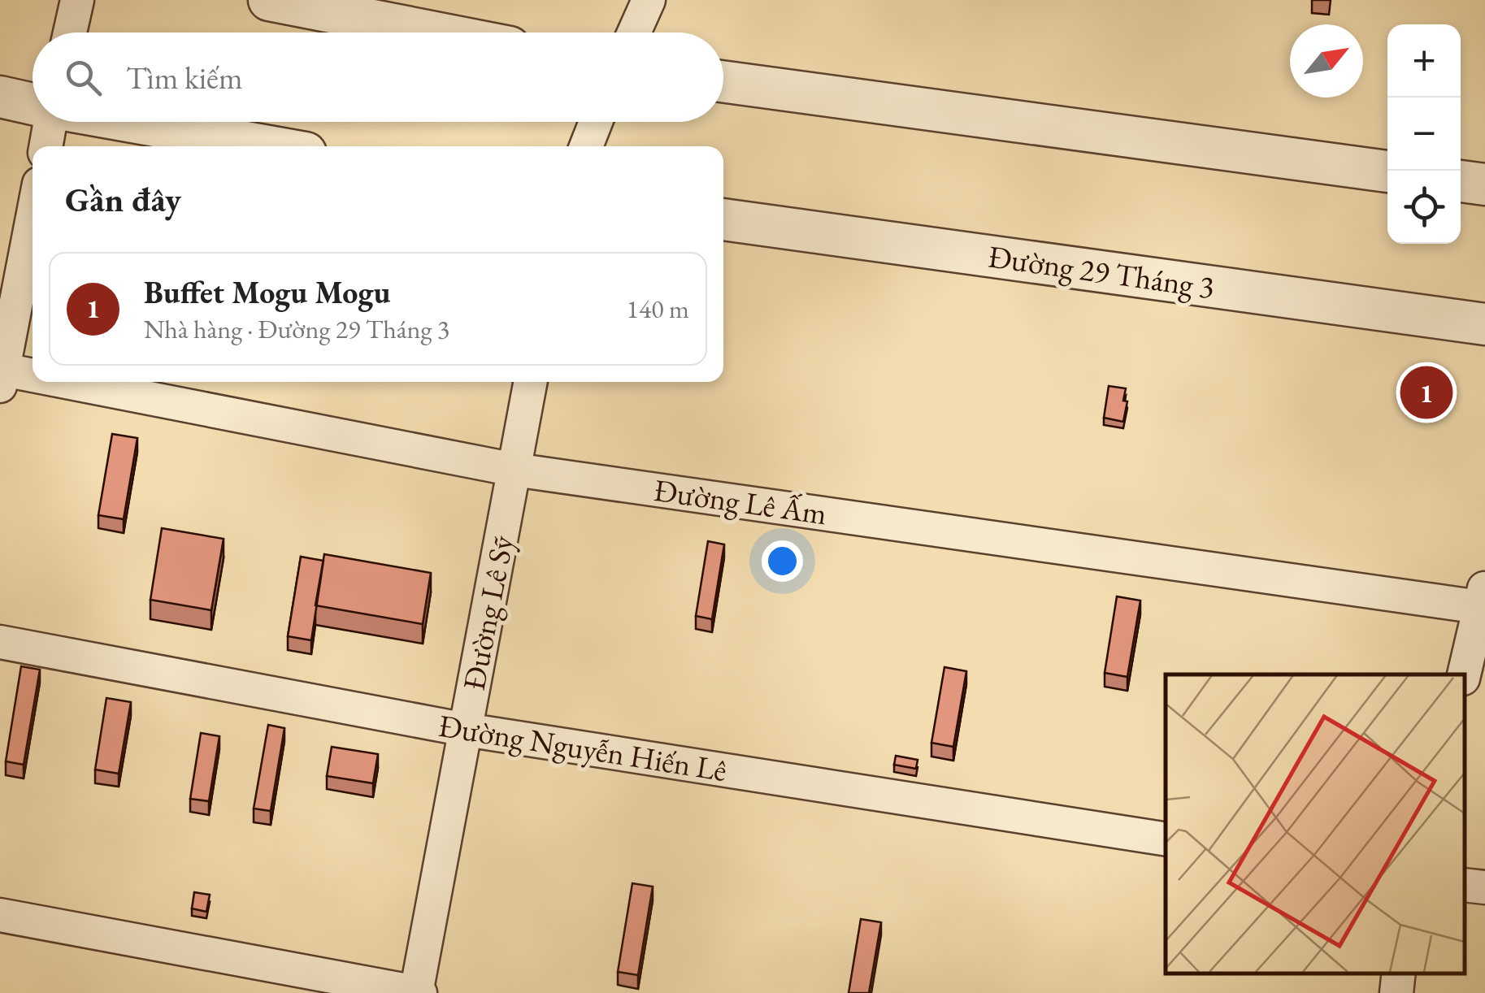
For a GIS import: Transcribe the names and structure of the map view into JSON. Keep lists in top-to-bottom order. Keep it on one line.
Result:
{"streets":{"street":["Đường 29 Tháng 3","Đường Lê Ấm","Đường Lê Sỹ","Đường Nguyễn Hiến Lê"]},"crossings":[["Đường Lê Ấm","Đường Lê Sỹ"],["Đường Lê Sỹ","Đường Nguyễn Hiến Lê"]],"north":"top right","page":{"map_buttons":["+","−"],"search":"Tìm kiếm","heading":"Gần đây","list":[{"mark":"1","name":"Buffet Mogu Mogu","note":"Nhà hàng · Đường 29 Tháng 3","value":"140 m"}],"pins":"1"}}
